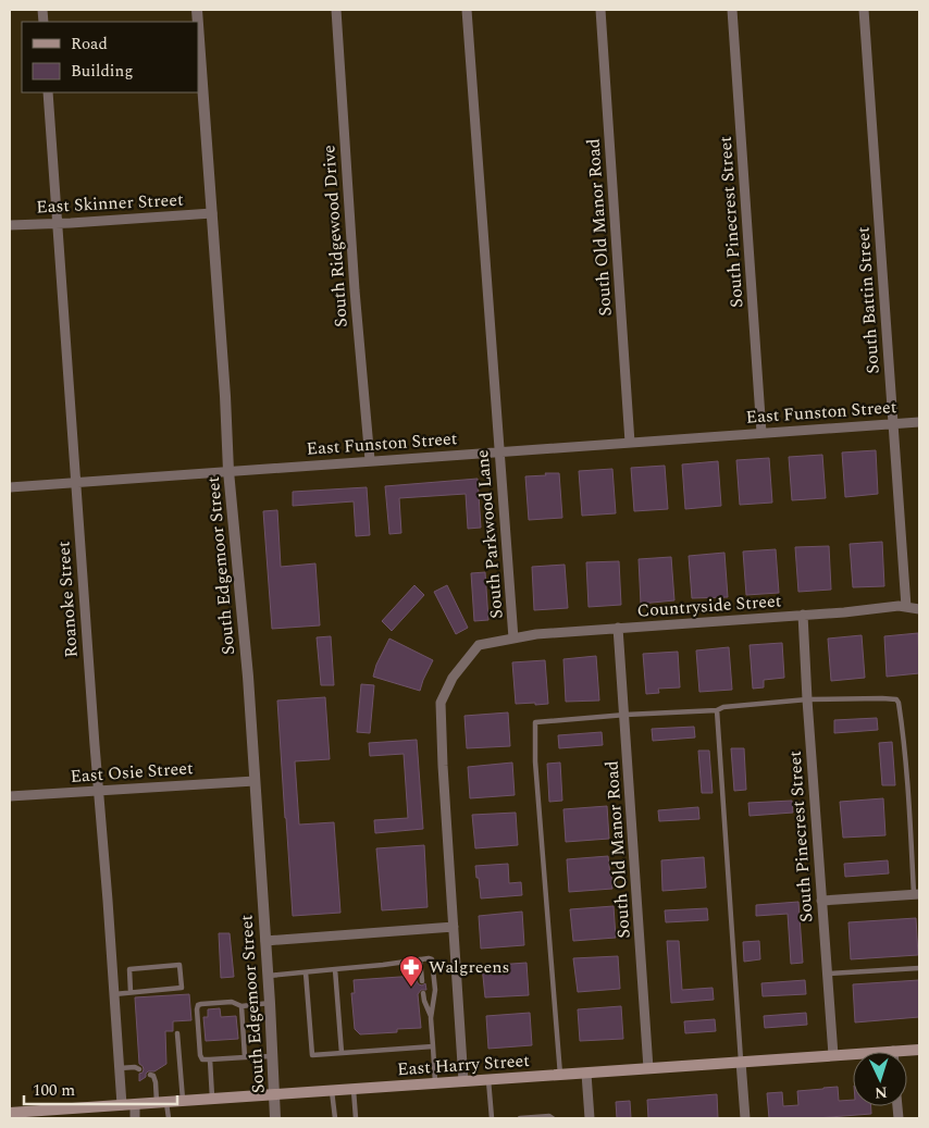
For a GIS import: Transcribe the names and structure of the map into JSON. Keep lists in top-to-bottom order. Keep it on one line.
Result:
{"streets":{"main road":["East Harry Street"],"street":["East Skinner Street","South Pinecrest Street","South Old Manor Road","South Ridgewood Drive","South Battin Street","East Funston Street","South Parkwood Lane","South Edgemoor Street","Roanoke Street","Countryside Street","East Osie Street"]},"crossings":[["East Skinner Street","South Edgemoor Street"],["East Skinner Street","Roanoke Street"],["South Pinecrest Street","East Funston Street"],["South Pinecrest Street","Countryside Street"],["South Pinecrest Street","East Harry Street"],["South Old Manor Road","East Funston Street"],["South Old Manor Road","Countryside Street"],["South Old Manor Road","East Harry Street"],["South Ridgewood Drive","East Funston Street"],["South Battin Street","East Funston Street"],["South Battin Street","Countryside Street"],["East Funston Street","South Parkwood Lane"],["East Funston Street","South Edgemoor Street"],["East Funston Street","Roanoke Street"],["South Parkwood Lane","Countryside Street"],["South Parkwood Lane","East Harry Street"],["South Edgemoor Street","East Osie Street"],["South Edgemoor Street","East Harry Street"],["Roanoke Street","East Osie Street"],["Roanoke Street","East Harry Street"]],"places":{"pharmacy":["Walgreens"]},"legend":["Road","Building"],"scale_bar":"100 m","north":"bottom"}
